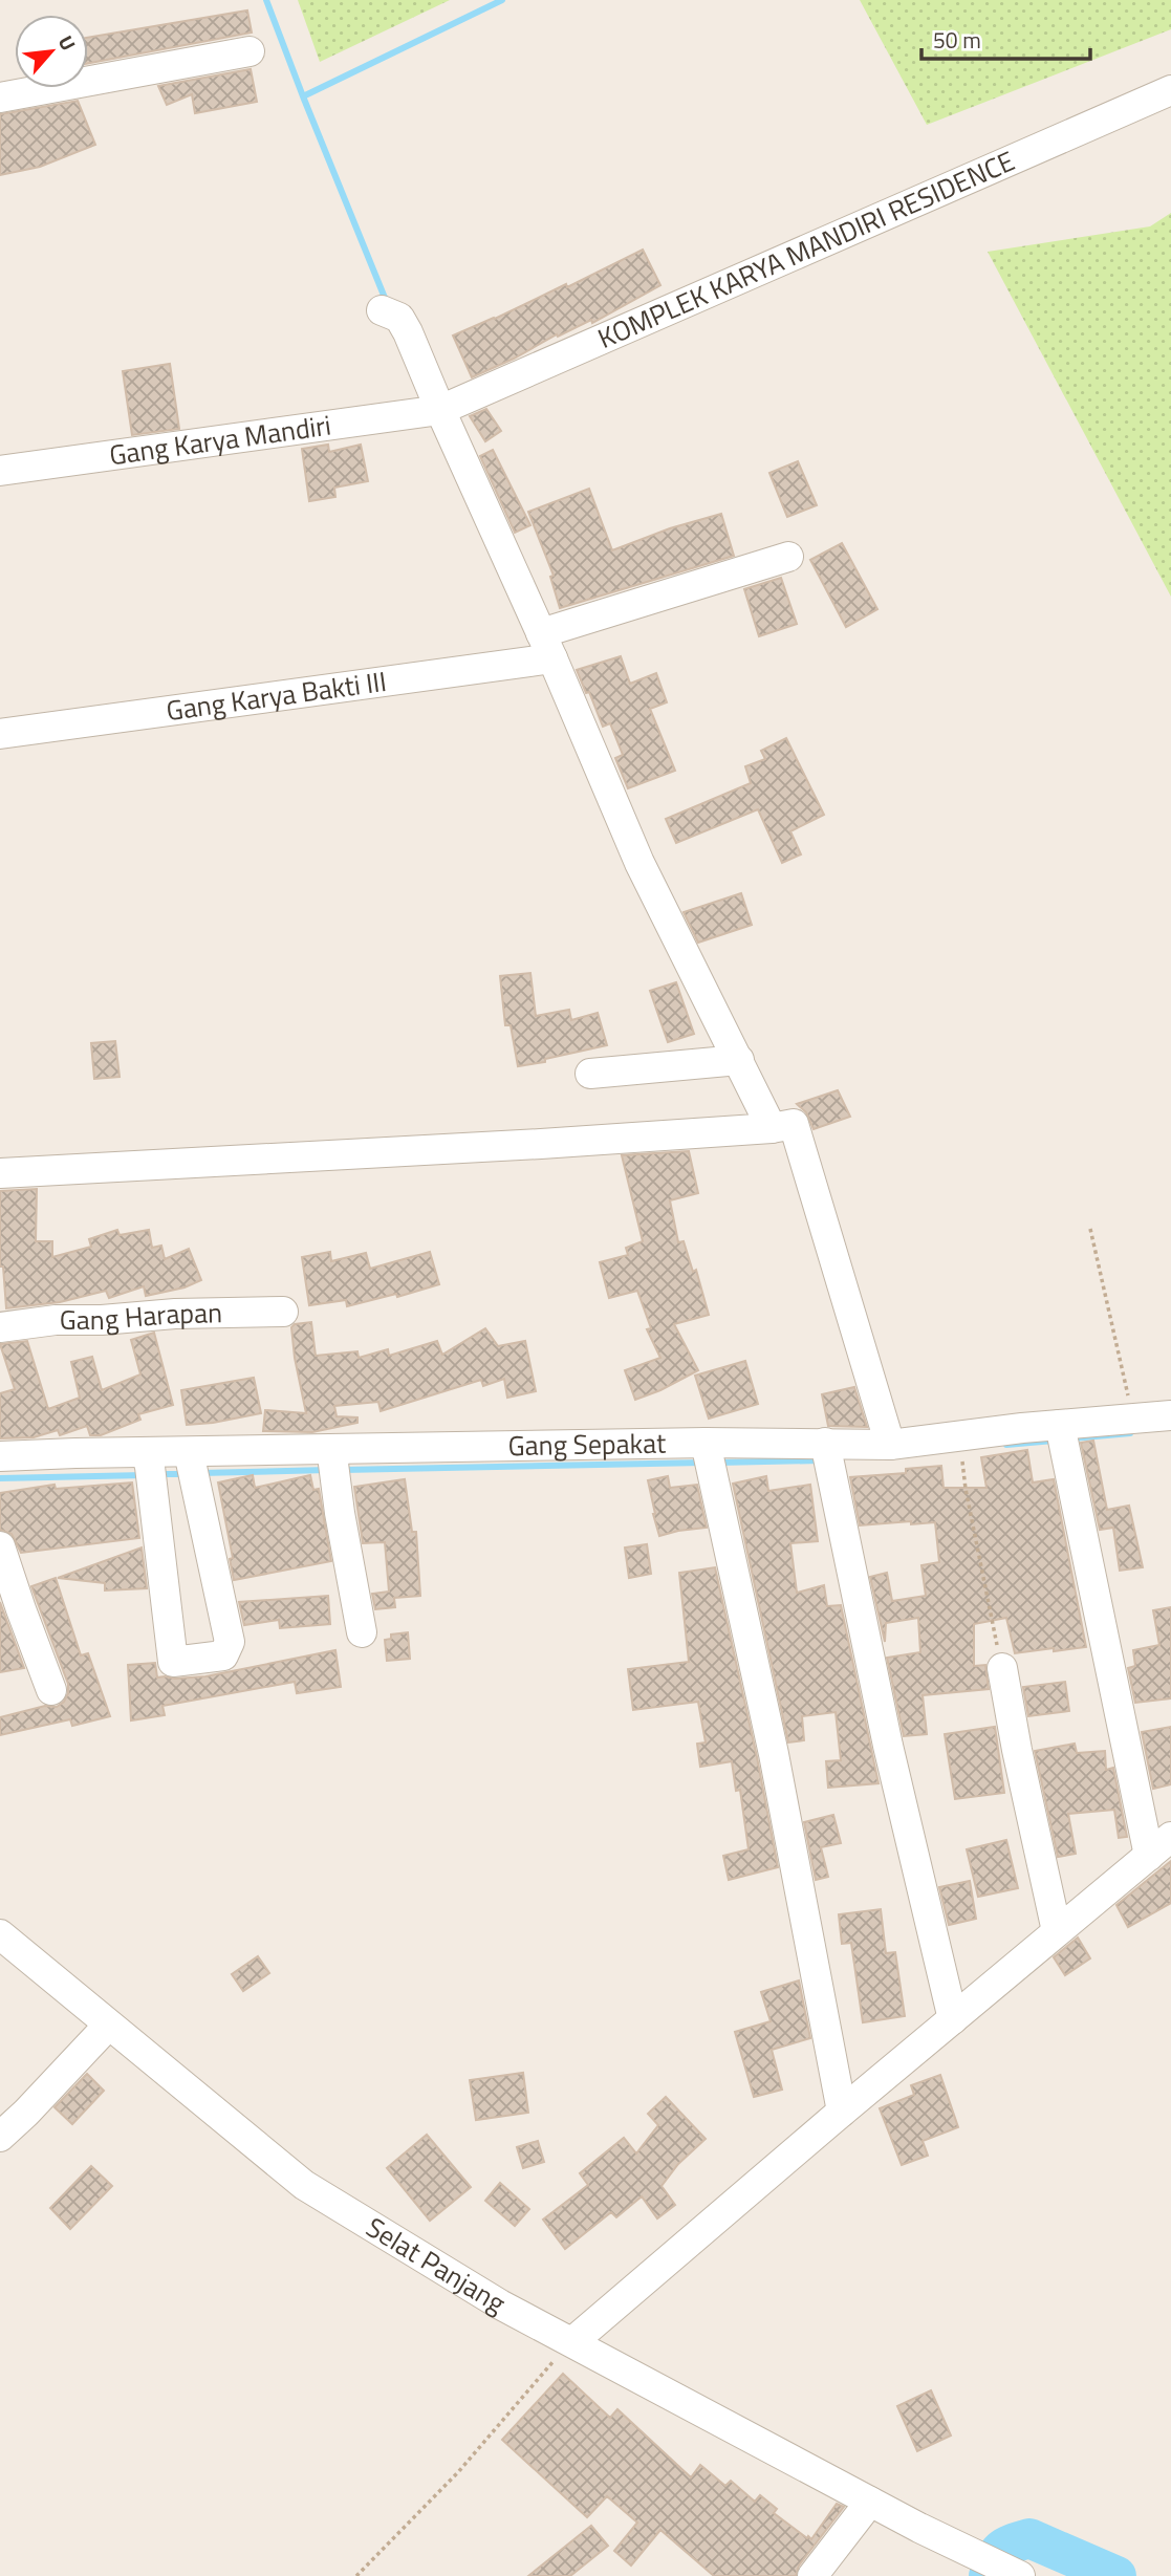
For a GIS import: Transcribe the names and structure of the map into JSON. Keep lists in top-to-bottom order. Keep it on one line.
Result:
{"streets":{"street":["KOMPLEK KARYA MANDIRI RESIDENCE","Gang Karya Mandiri","Gang Karya Bakti III","Gang Harapan","Gang Sepakat","Selat Panjang"]},"crossings":[["KOMPLEK KARYA MANDIRI RESIDENCE","Gang Karya Mandiri"]],"scale_bar":"50 m","north":"top right"}
